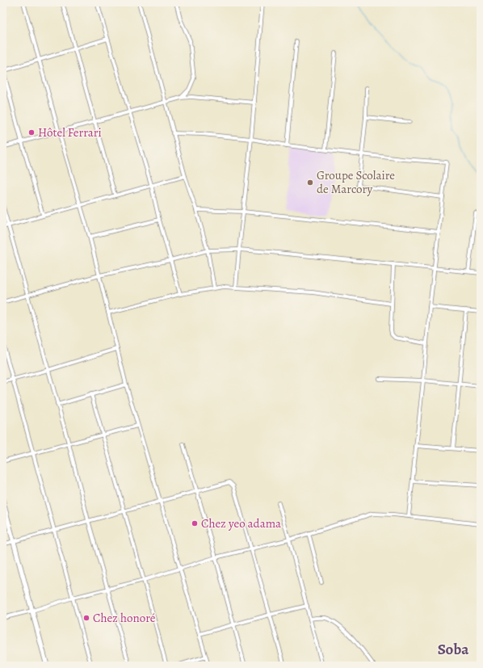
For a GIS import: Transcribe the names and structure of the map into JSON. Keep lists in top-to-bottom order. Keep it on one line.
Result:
{"districts":["Soba"],"places":["Hôtel Ferrari","Groupe Scolaire de Marcory","Chez yeo adama","Chez honoré"]}
